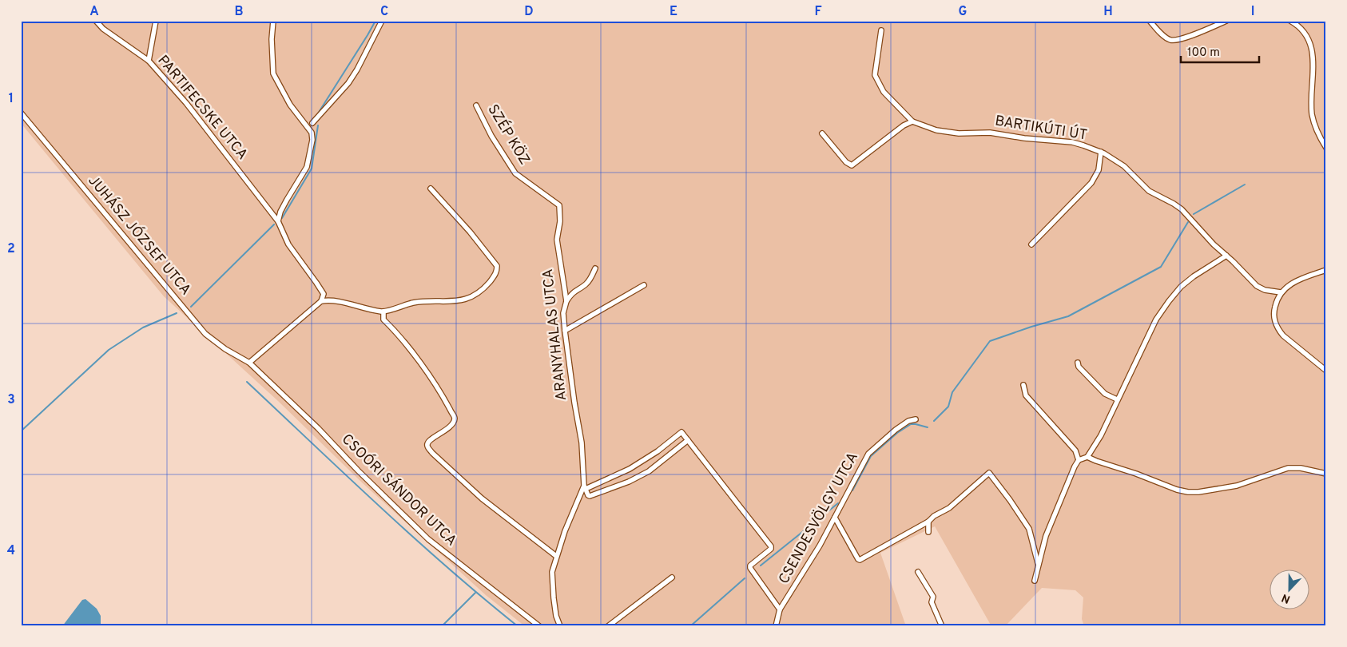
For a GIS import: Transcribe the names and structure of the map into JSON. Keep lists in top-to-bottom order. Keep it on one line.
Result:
{"streets":{"street":["PARTIFECSKE UTCA","BARTIKÚTI ÚT","SZÉP KÖZ","JUHÁSZ JÓZSEF UTCA","ARANYHALAS UTCA","CSOÓRI SÁNDOR UTCA","CSENDESVÖLGY UTCA"]},"crossings":[["SZÉP KÖZ","ARANYHALAS UTCA"],["JUHÁSZ JÓZSEF UTCA","CSOÓRI SÁNDOR UTCA"]],"scale_bar":"100 m","north":"bottom","grid":{"columns":["A","B","C","D","E","F","G","H","I"],"rows":["1","2","3","4"]}}
